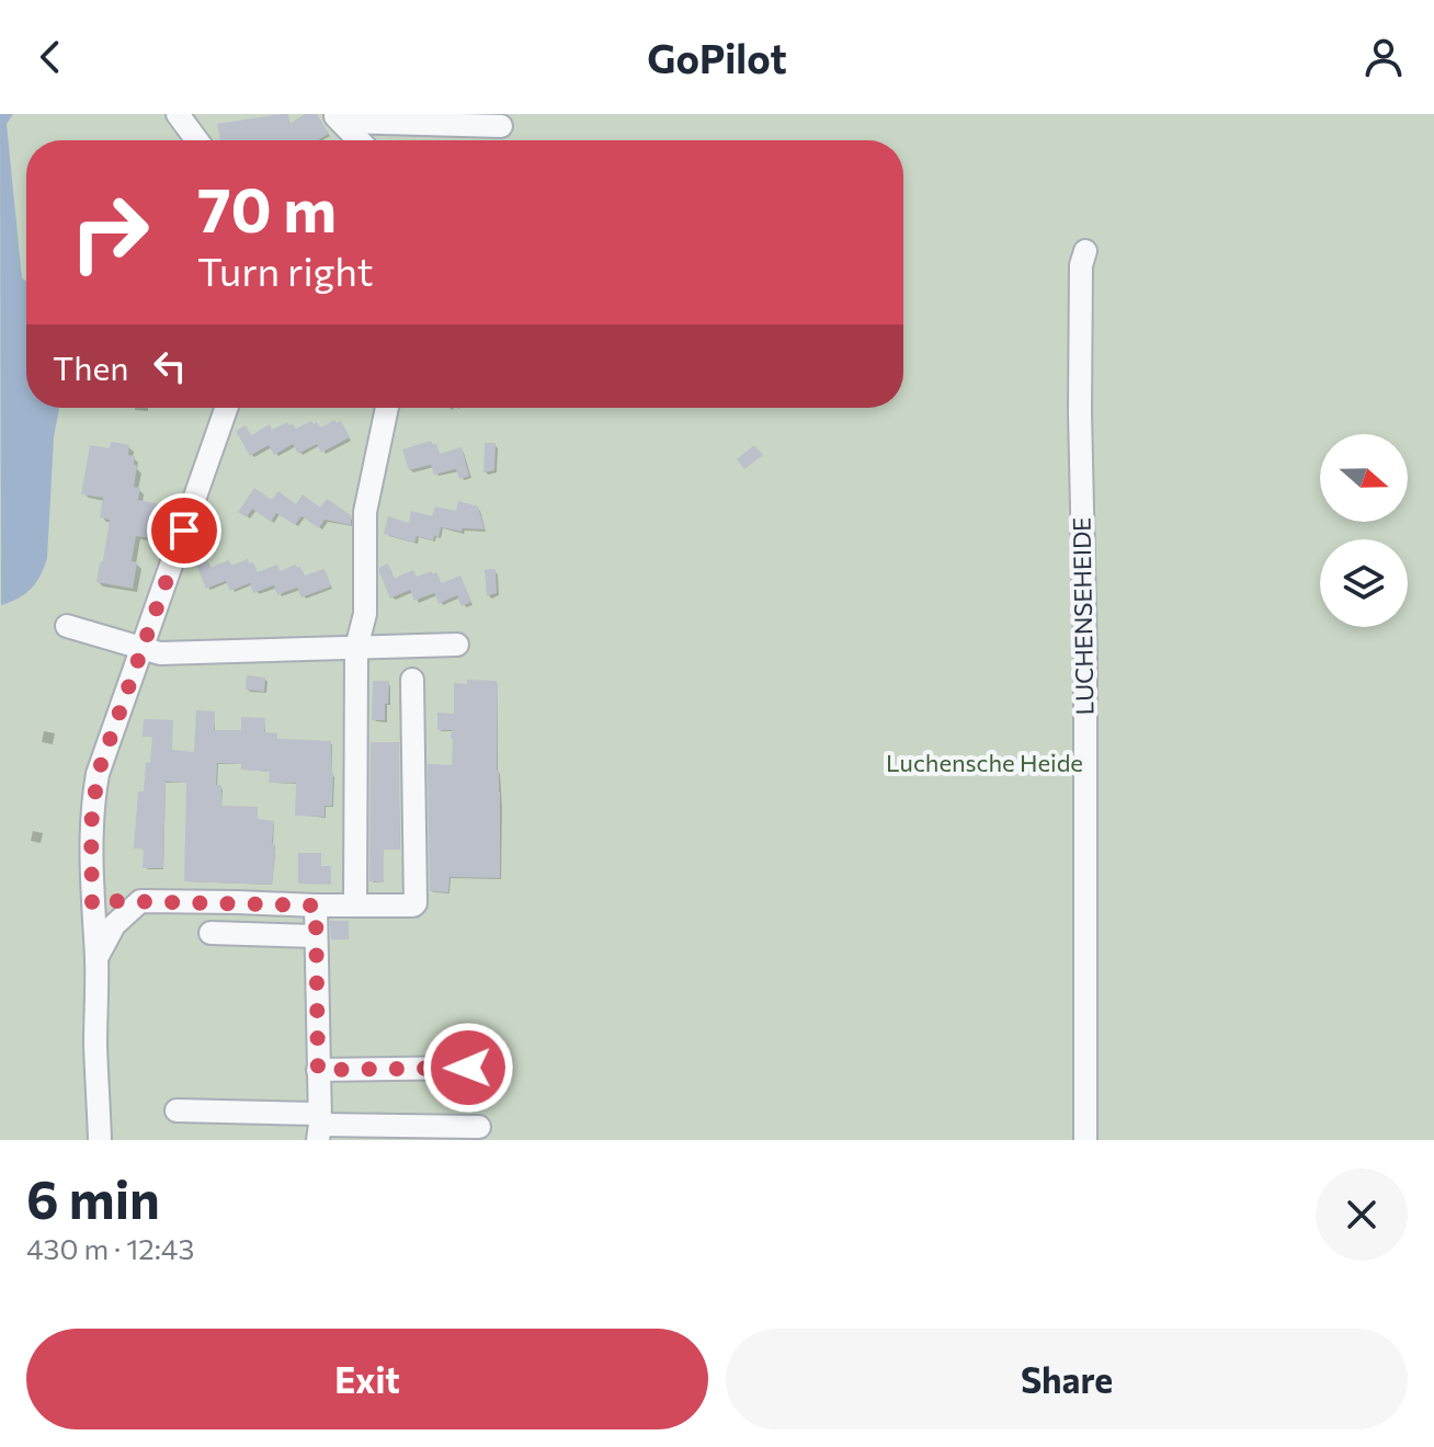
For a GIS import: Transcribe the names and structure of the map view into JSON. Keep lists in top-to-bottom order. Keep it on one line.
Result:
{"streets":{"street":["LUCHENSEHEIDE"]},"parks":["Luchensche Heide"],"north":"right","page":{"header":"GoPilot","turn":["70 m","Turn right"],"then":"Then","heading":["6 min","430 m · 12:43"],"buttons":["Exit","Share"]}}
